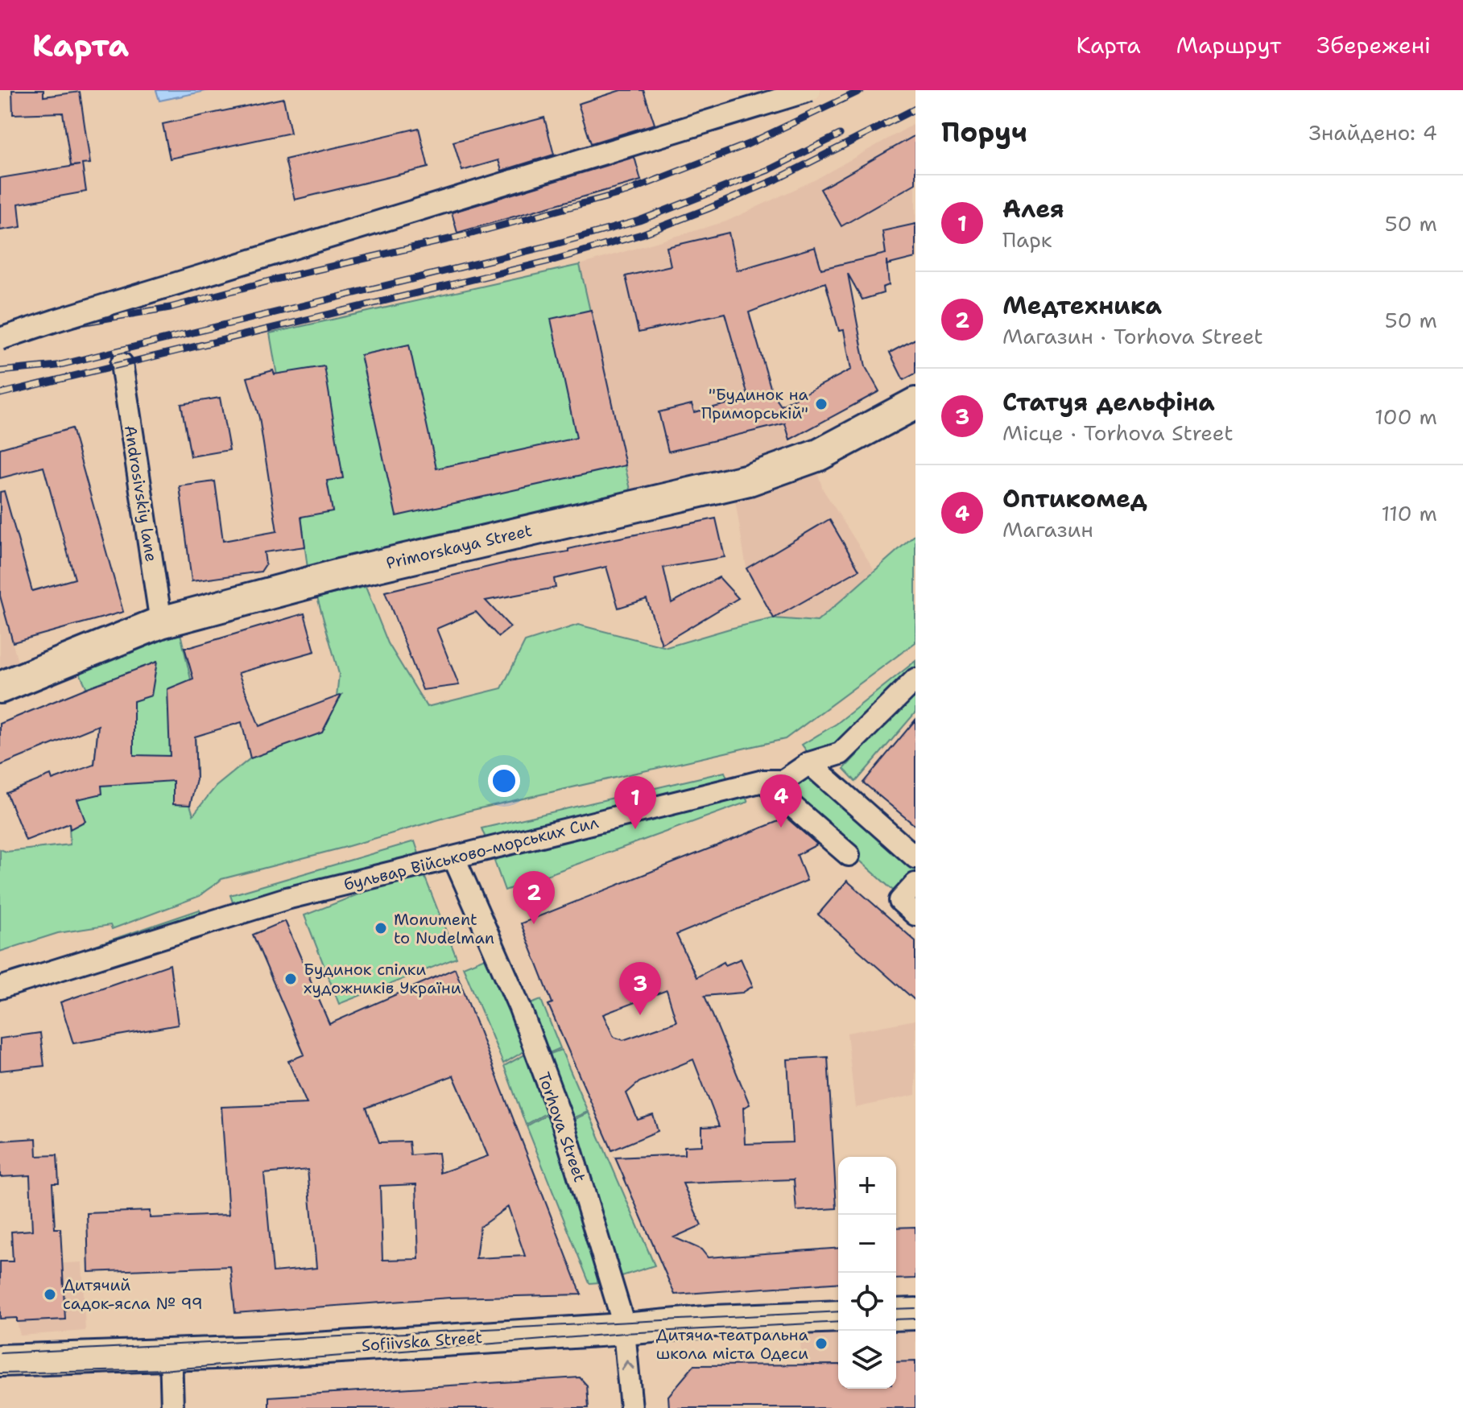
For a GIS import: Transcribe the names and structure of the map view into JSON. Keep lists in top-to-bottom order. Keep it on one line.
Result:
{"streets":{"main road":["Primorskaya Street","Sofiivska Street"],"street":["Androsivskiy lane","бульвар Військово-морських Сил","Torhova Street"]},"crossings":[["Androsivskiy lane","Primorskaya Street"],["бульвар Військово-морських Сил","Torhova Street"],["Torhova Street","Sofiivska Street"]],"places":["\"Будинок на Приморській\"","Monument to Nudelman","Будинок спілки художників України","Дитячий садок-ясла № 99","Дитяча театральна школа міста Одеси"],"page":{"header":"Карта","nav":["Карта","Маршрут","Збережені"],"heading":["Поруч","Знайдено: 4"],"list":[{"mark":"1","name":"Алея","note":"Парк","value":"50 m"},{"mark":"2","name":"Медтехника","note":"Магазин · Torhova Street","value":"50 m"},{"mark":"3","name":"Статуя дельфіна","note":"Місце · Torhova Street","value":"100 m"},{"mark":"4","name":"Оптикомед","note":"Магазин","value":"110 m"}],"pins":["4","1","2","3"],"map_buttons":["+","−"]}}
